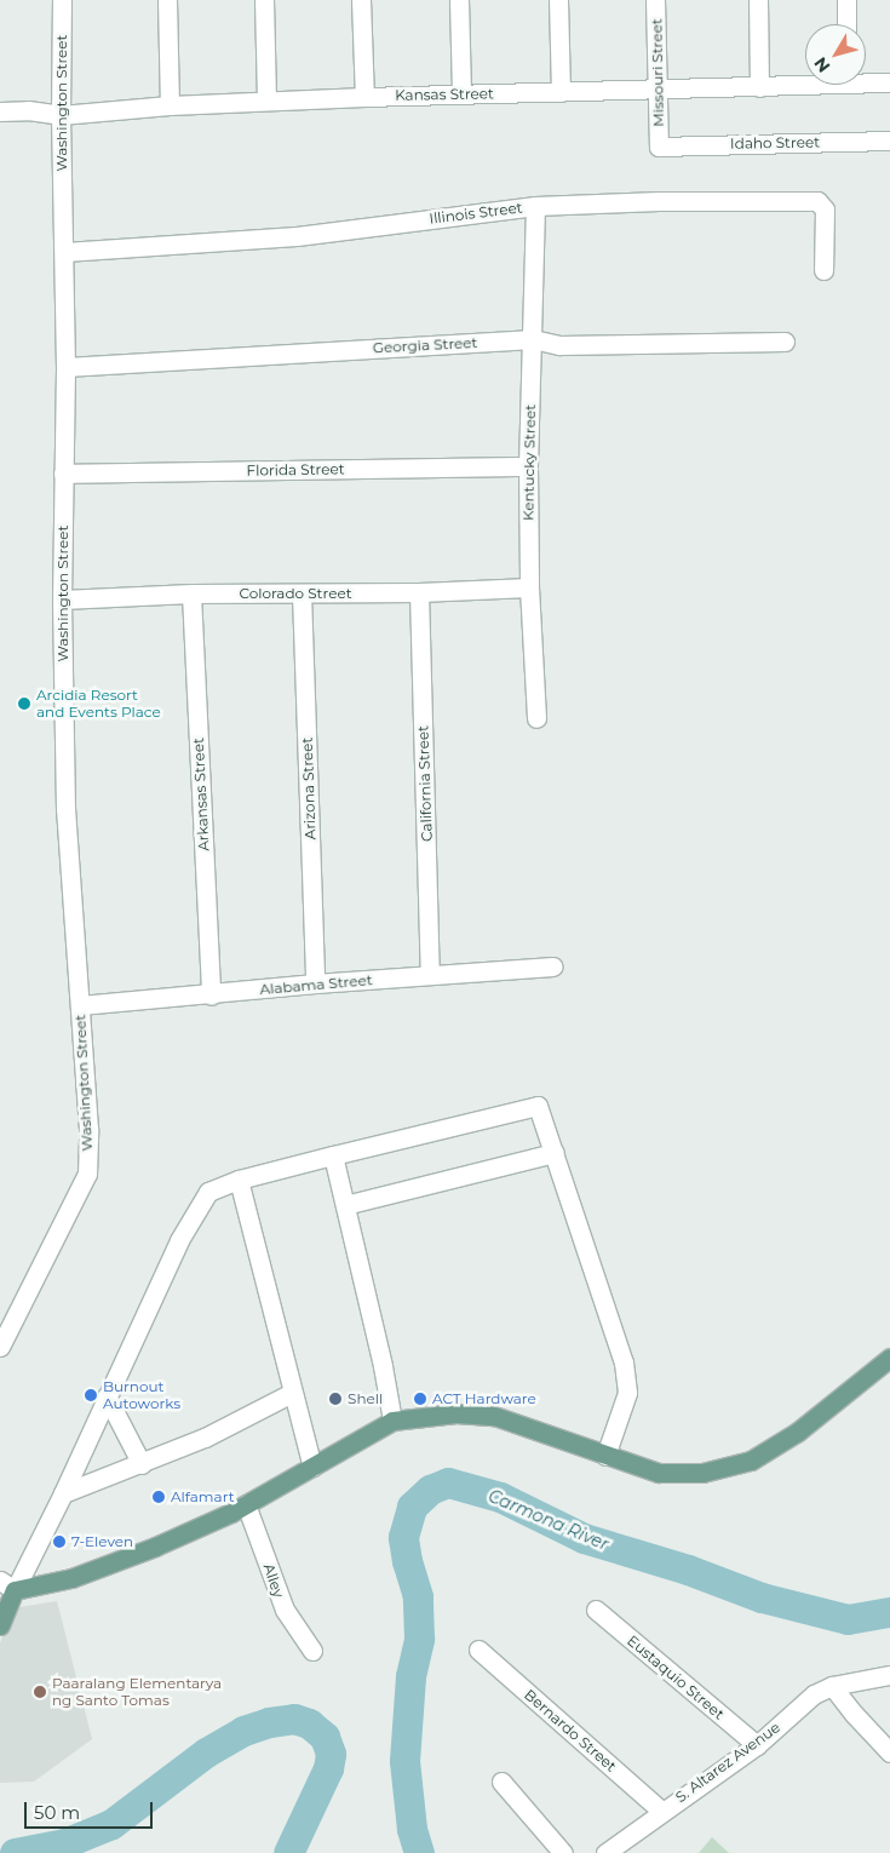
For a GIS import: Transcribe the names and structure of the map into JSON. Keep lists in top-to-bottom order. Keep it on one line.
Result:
{"streets":{"street":["Missouri Street","Kansas Street","Washington Street","Idaho Street","Illinois Street","Georgia Street","Kentucky Street","Florida Street","Colorado Street","California Street","Arizona Street","Arkansas Street","Alabama Street","Alley","Eustaquio Street","Bernardo Street","S. Altarez Avenue"]},"crossings":[["Missouri Street","Kansas Street"],["Missouri Street","Idaho Street"],["Kansas Street","Washington Street"],["Washington Street","Illinois Street"],["Washington Street","Georgia Street"],["Washington Street","Florida Street"],["Washington Street","Colorado Street"],["Washington Street","Alabama Street"],["Illinois Street","Kentucky Street"],["Georgia Street","Kentucky Street"],["Kentucky Street","Florida Street"],["Kentucky Street","Colorado Street"],["Colorado Street","California Street"],["Colorado Street","Arizona Street"],["Colorado Street","Arkansas Street"],["California Street","Alabama Street"],["Arizona Street","Alabama Street"],["Arkansas Street","Alabama Street"],["Eustaquio Street","S. Altarez Avenue"],["Bernardo Street","S. Altarez Avenue"]],"water":["Carmona River"],"places":["Arcidia Resort and Events Place","Burnout Autoworks","Shell","ACT Hardware","Alfamart","7-Eleven","Paaralang Elementarya ng Santo Tomas"],"scale_bar":"50 m","north":"bottom left"}
